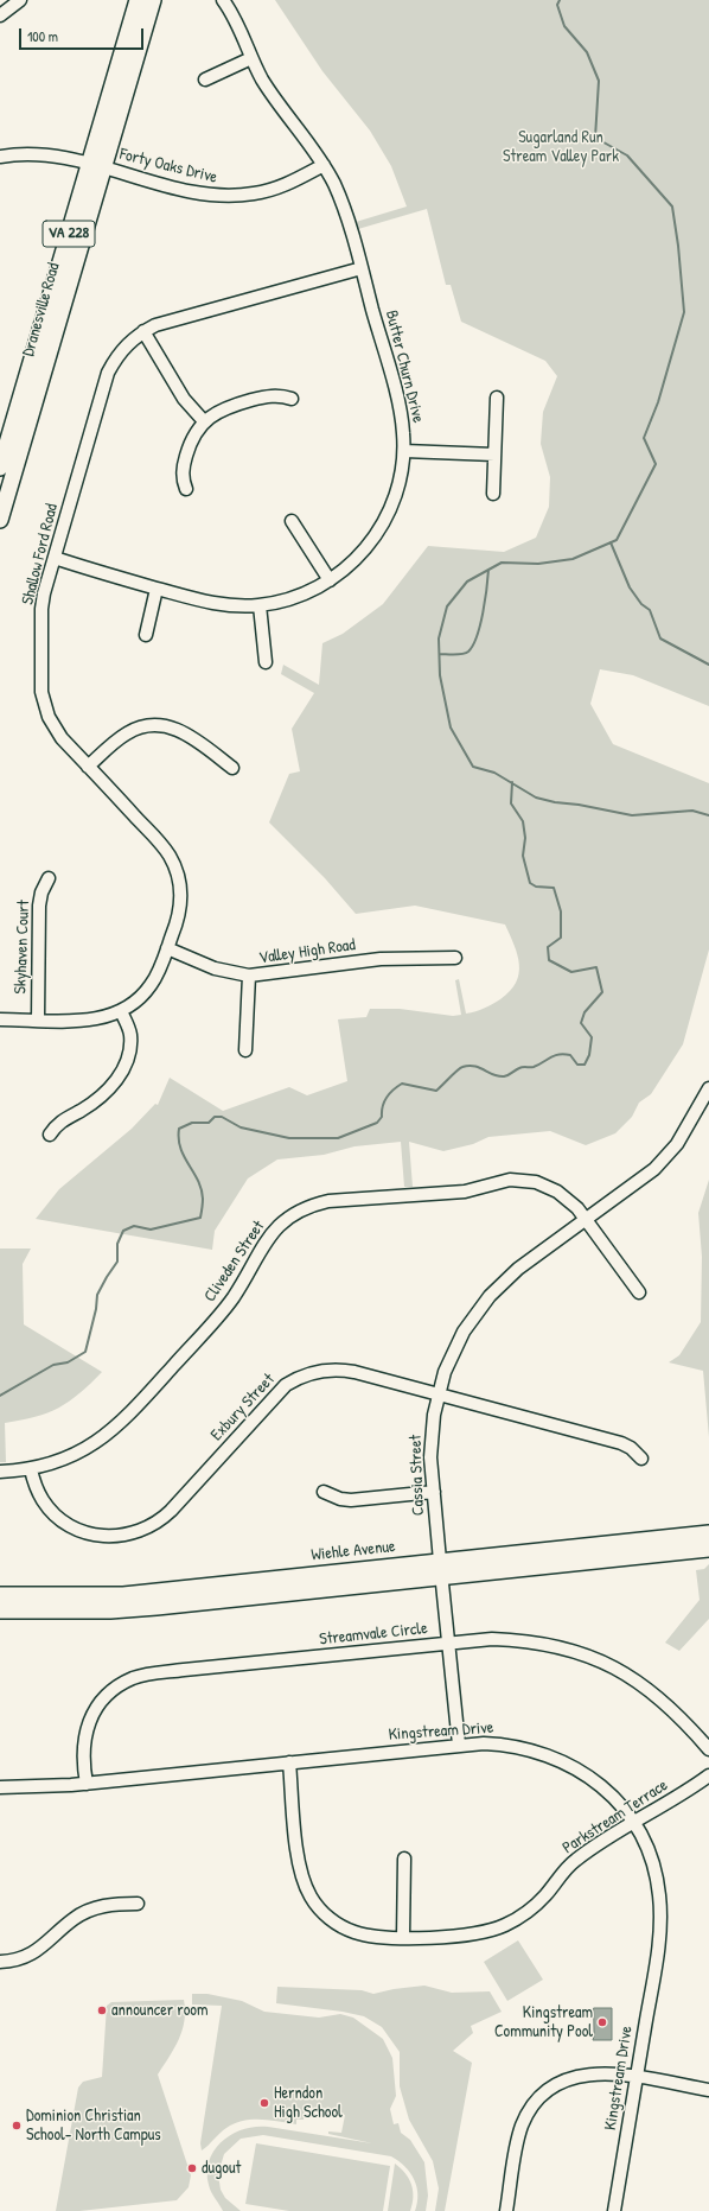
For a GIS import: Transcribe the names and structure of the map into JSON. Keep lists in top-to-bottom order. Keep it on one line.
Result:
{"streets":{"main road":["VA 228","Dranesville Road","Wiehle Avenue"],"street":["Forty Oaks Drive","Butter Churn Drive","Shallow Ford Road","Skyhaven Court","Valley High Road","Cliveden Street","Exbury Street","Cassia Street","Streamvale Circle","Kingstream Drive","Parkstream Terrace"]},"crossings":[["Forty Oaks Drive","Dranesville Road"],["Forty Oaks Drive","Butter Churn Drive"],["Butter Churn Drive","Shallow Ford Road"],["Shallow Ford Road","Skyhaven Court"],["Shallow Ford Road","Valley High Road"],["Cliveden Street","Exbury Street"],["Cliveden Street","Cassia Street"],["Exbury Street","Cassia Street"],["Cassia Street","Wiehle Avenue"],["Cassia Street","Streamvale Circle"],["Cassia Street","Kingstream Drive"],["Streamvale Circle","Kingstream Drive"],["Kingstream Drive","Parkstream Terrace"]],"parks":["Sugarland Run Stream Valley Park"],"places":["announcer room","Kingstream Community Pool","Herndon High School","Dominion Christian School- North Campus","dugout"],"scale_bar":"100 m"}
